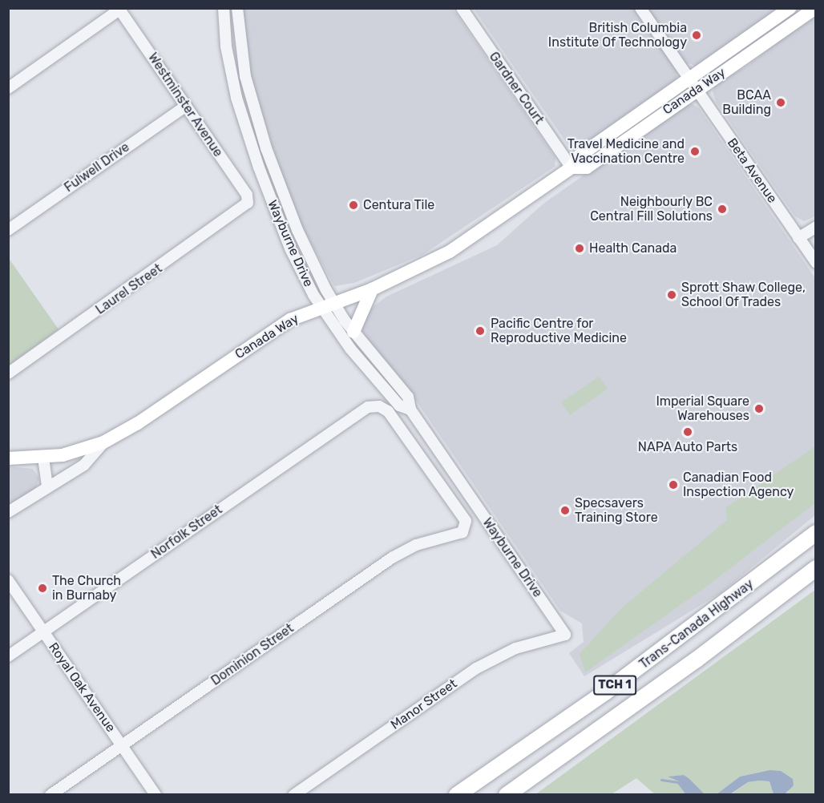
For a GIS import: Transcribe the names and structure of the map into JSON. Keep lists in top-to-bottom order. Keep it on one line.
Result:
{"streets":{"highway":["Trans-Canada Highway","TCH 1"],"main road":["Canada Way"],"street":["Gardner Court","Westminster Avenue","Fulwell Drive","Beta Avenue","Wayburne Drive","Laurel Street","Norfolk Street","Dominion Street","Royal Oak Avenue","Manor Street"]},"crossings":[["Gardner Court","Canada Way"],["Canada Way","Beta Avenue"],["Canada Way","Wayburne Drive"],["Westminster Avenue","Fulwell Drive"],["Westminster Avenue","Laurel Street"],["Wayburne Drive","Manor Street"],["Norfolk Street","Dominion Street"],["Norfolk Street","Royal Oak Avenue"],["Dominion Street","Royal Oak Avenue"]],"places":["British Columbia Institute Of Technology","BCAA Building","Travel Medicine and Vaccination Centre","Centura Tile","Neighbourly BC Central Fill Solutions","Health Canada","Sprott Shaw College, School Of Trades","Pacific Centre for Reproductive Medicine","Imperial Square Warehouses","NAPA Auto Parts","Canadian Food Inspection Agency","Specsavers Training Store","The Church in Burnaby"]}
